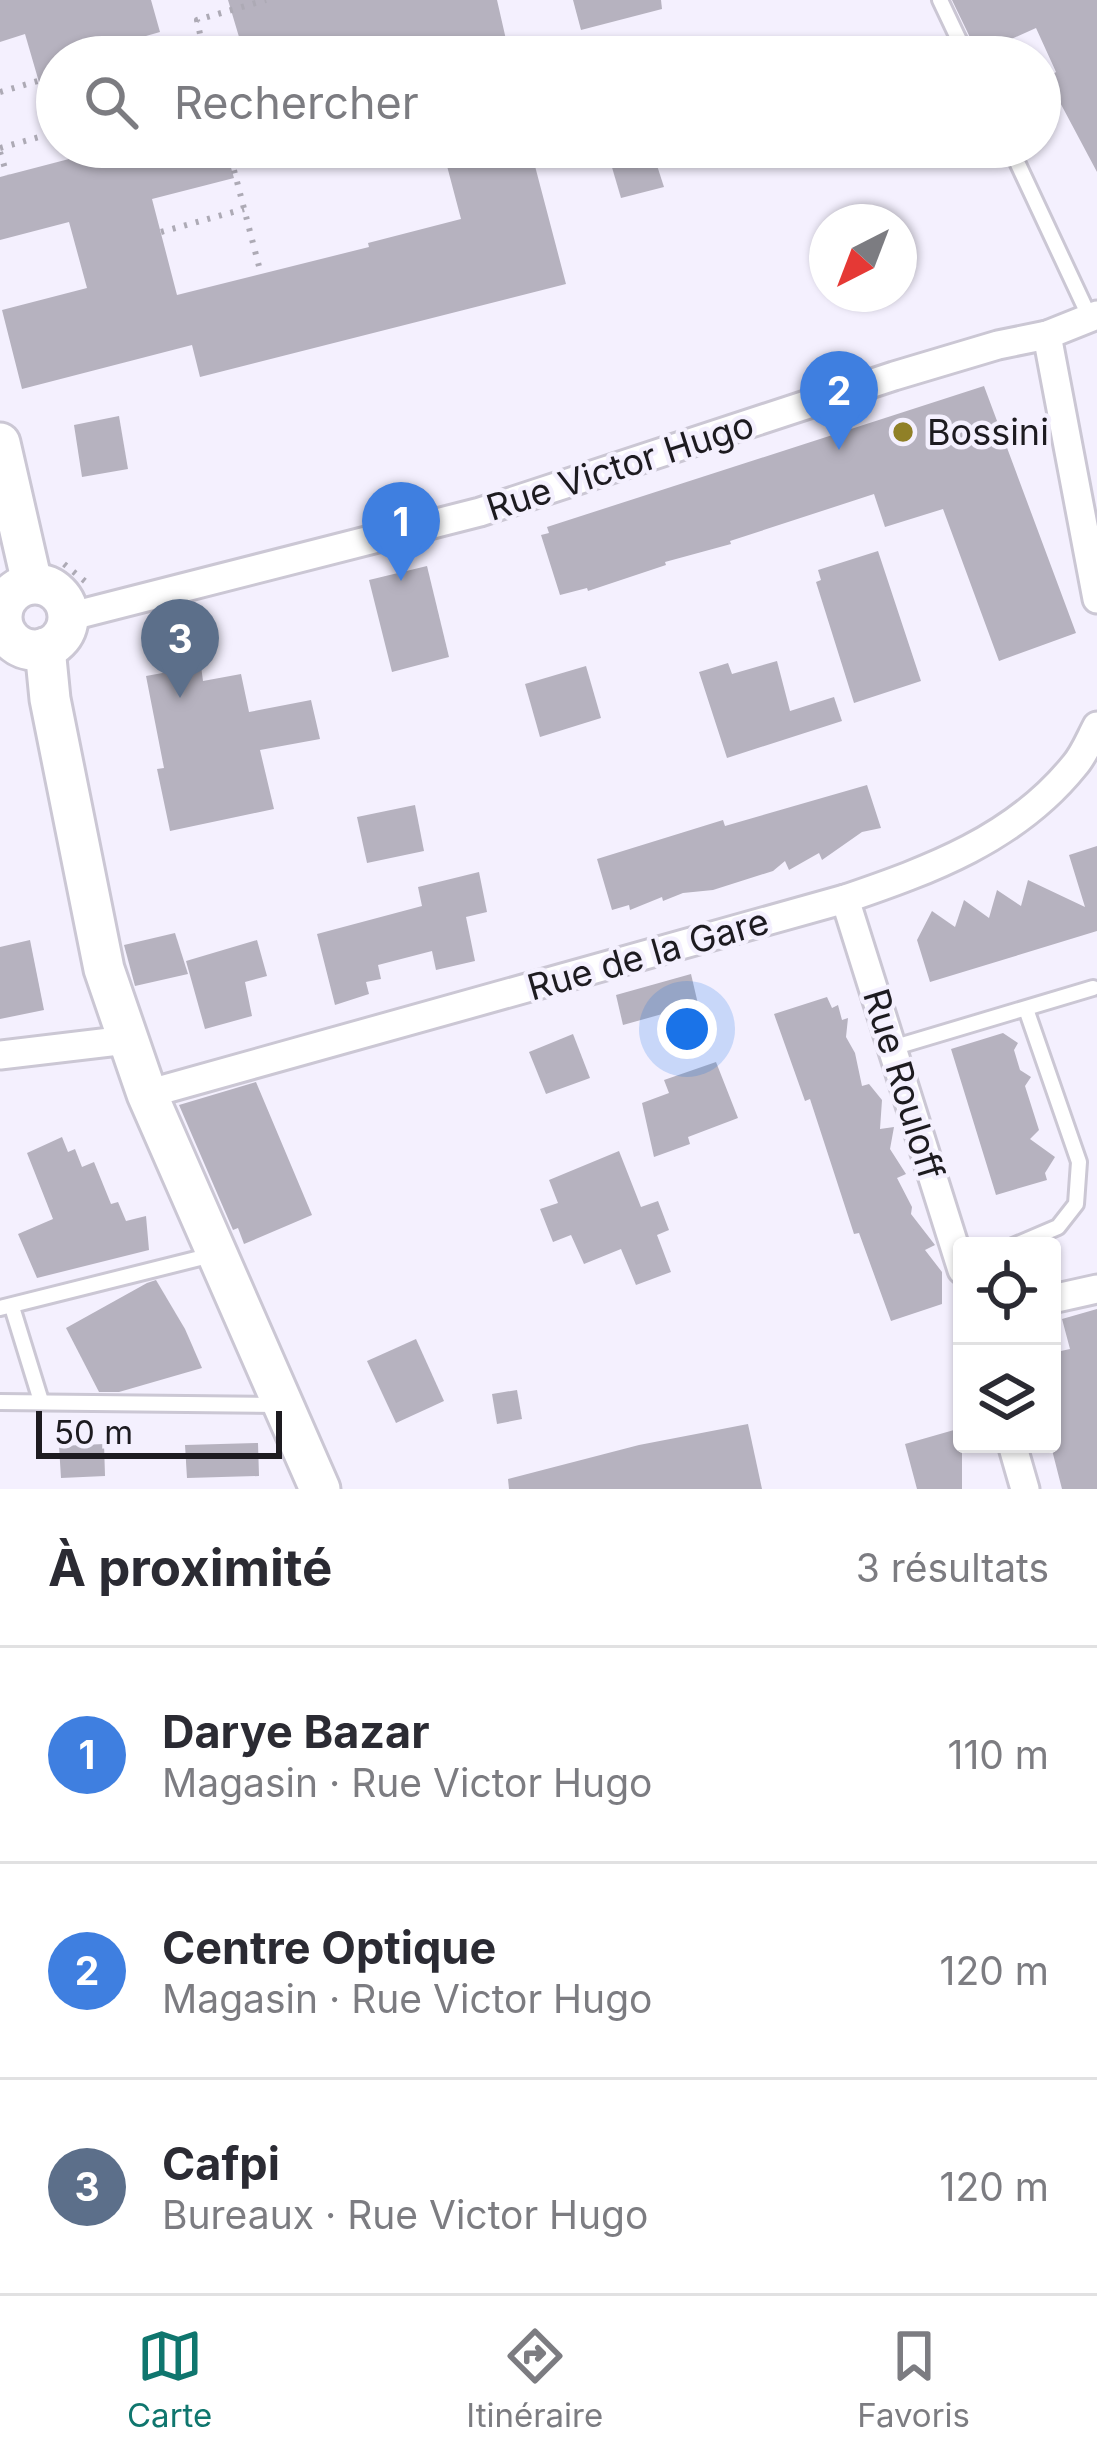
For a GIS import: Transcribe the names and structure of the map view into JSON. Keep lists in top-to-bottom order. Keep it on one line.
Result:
{"streets":{"street":["Rue Victor Hugo","Rue de la Gare","Rue Rouloff"]},"crossings":[["Rue de la Gare","Rue Rouloff"]],"places":["Bossini"],"scale_bar":"50 m","north":"bottom left","page":{"search":"Rechercher","pins":["2","1","3"],"scale":"50 m","heading":["À proximité","3 résultats"],"list":[{"mark":"1","name":"Darye Bazar","note":"Magasin · Rue Victor Hugo","value":"110 m"},{"mark":"2","name":"Centre Optique","note":"Magasin · Rue Victor Hugo","value":"120 m"},{"mark":"3","name":"Cafpi","note":"Bureaux · Rue Victor Hugo","value":"120 m"}],"nav":["Carte","Itinéraire","Favoris"]}}
